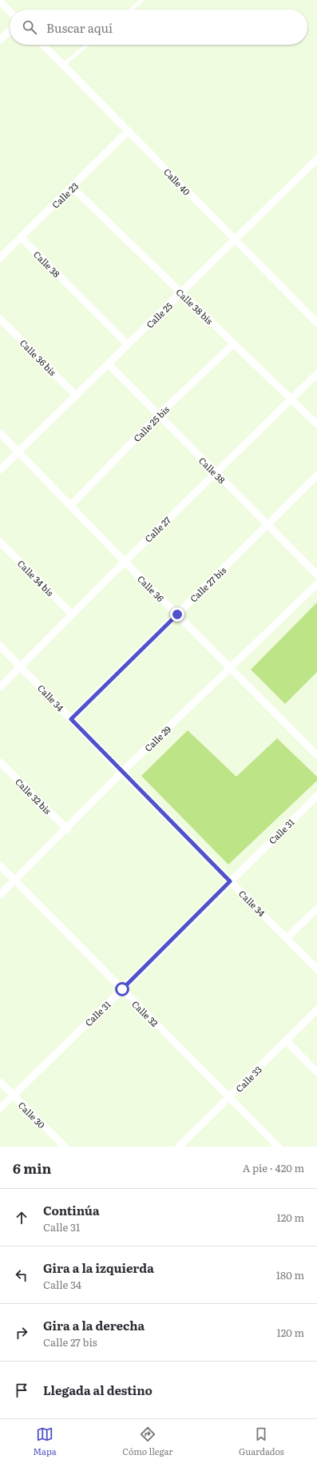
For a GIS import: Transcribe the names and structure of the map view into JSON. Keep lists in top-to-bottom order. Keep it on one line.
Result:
{"streets":{"street":["Calle 40","Calle 23","Calle 38","Calle 38 bis","Calle 25","Calle 36 bis","Calle 25 bis","Calle 27","Calle 34 bis","Calle 27 bis","Calle 36","Calle 34","Calle 29","Calle 32 bis","Calle 31","Calle 32","Calle 33","Calle 30"]},"crossings":[["Calle 40","Calle 23"],["Calle 40","Calle 25"],["Calle 23","Calle 38"],["Calle 23","Calle 38 bis"],["Calle 38","Calle 25"],["Calle 38","Calle 25 bis"],["Calle 38","Calle 27"],["Calle 38","Calle 27 bis"],["Calle 38 bis","Calle 25"],["Calle 38 bis","Calle 25 bis"],["Calle 38 bis","Calle 27"],["Calle 25","Calle 36 bis"],["Calle 25","Calle 36"],["Calle 25 bis","Calle 36"],["Calle 27","Calle 34 bis"],["Calle 27","Calle 36"],["Calle 27","Calle 34"],["Calle 27 bis","Calle 36"],["Calle 27 bis","Calle 34"],["Calle 36","Calle 29"],["Calle 34","Calle 29"],["Calle 34","Calle 31"],["Calle 29","Calle 32 bis"],["Calle 29","Calle 32"],["Calle 31","Calle 32"],["Calle 31","Calle 30"],["Calle 32","Calle 33"]],"page":{"search":"Buscar aquí","heading":["6 min","A pie · 420 m"],"list":[["Continúa","Calle 31","120 m"],["Gira a la izquierda","Calle 34","180 m"],["Gira a la derecha","Calle 27 bis","120 m"],"Llegada al destino"],"nav":["Mapa","Cómo llegar","Guardados"]}}
